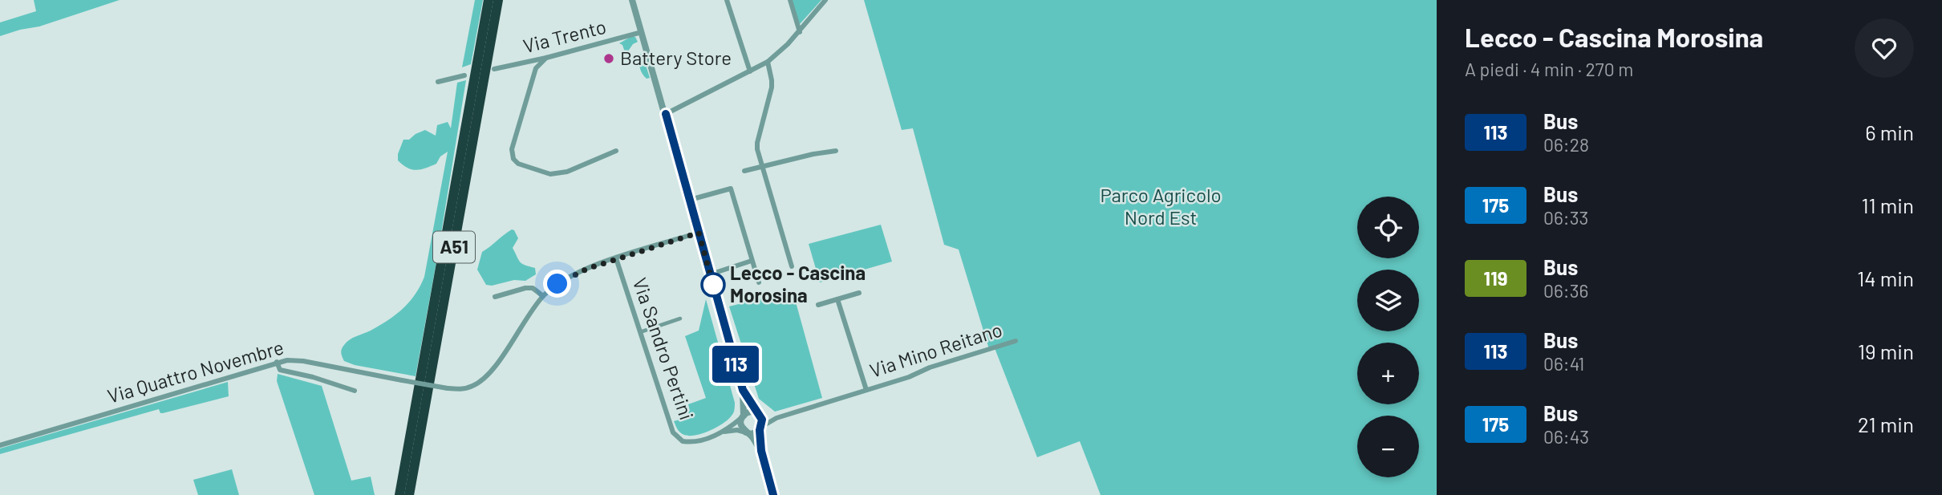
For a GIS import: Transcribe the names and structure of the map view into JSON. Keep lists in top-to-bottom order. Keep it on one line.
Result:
{"streets":{"highway":["A51"],"street":["Via Trento","Via Sandro Pertini","Via Mino Reitano","Via Quattro Novembre"]},"crossings":[["Via Sandro Pertini","Via Quattro Novembre"]],"parks":["Parco Agricolo Nord Est"],"places":["Battery Store","Lecco - Cascina Morosina"],"lines":["bus line 113"],"page":{"on_map":"113","heading":["Lecco - Cascina Morosina","A piedi · 4 min · 270 m"],"list":[{"mark":"113","name":"Bus","note":"06:28","value":"6 min"},{"mark":"175","name":"Bus","note":"06:33","value":"11 min"},{"mark":"119","name":"Bus","note":"06:36","value":"14 min"},{"mark":"113","name":"Bus","note":"06:41","value":"19 min"},{"mark":"175","name":"Bus","note":"06:43","value":"21 min"}],"map_buttons":["+","−"]}}
